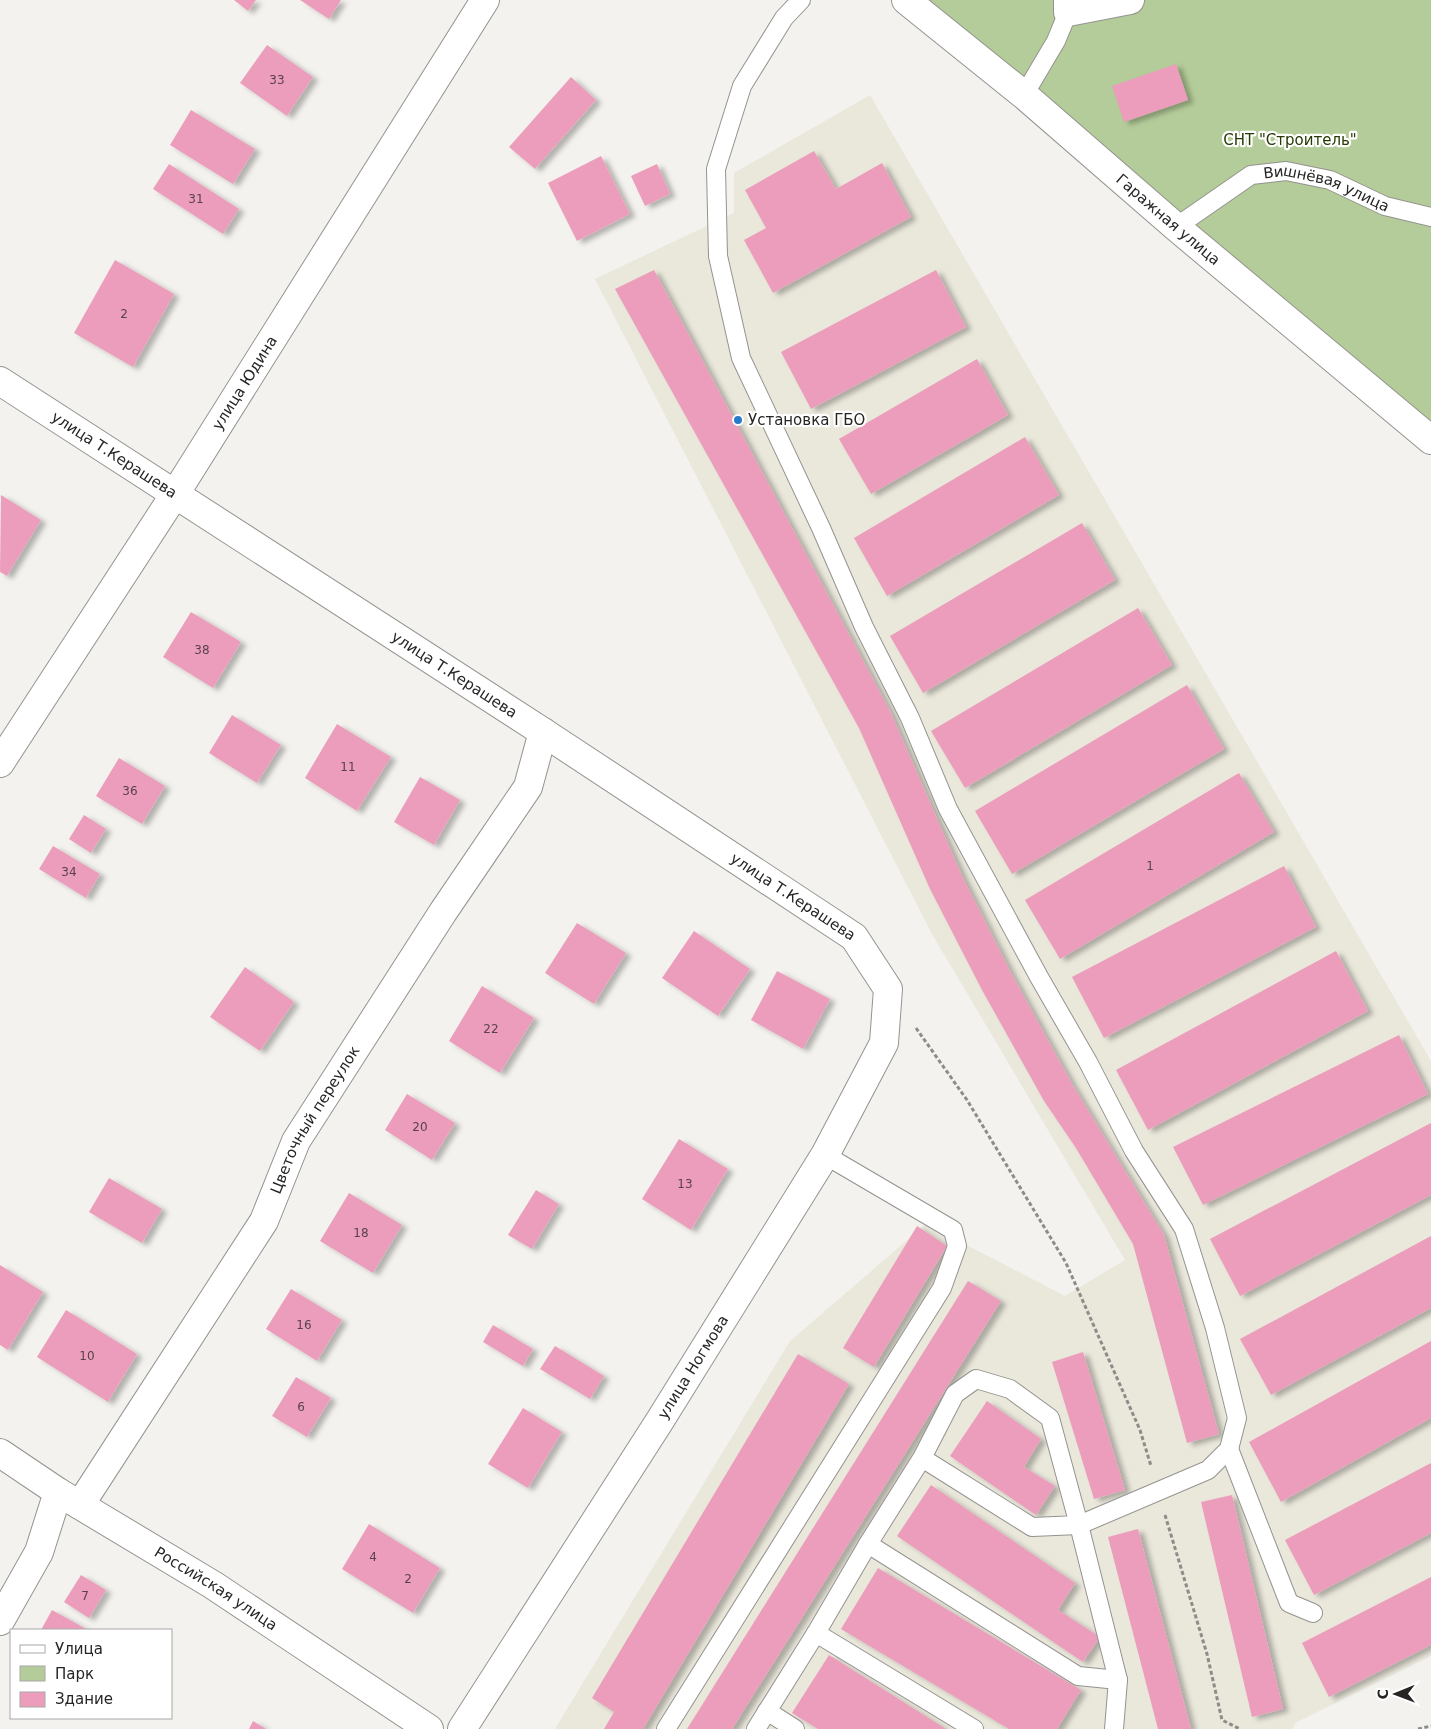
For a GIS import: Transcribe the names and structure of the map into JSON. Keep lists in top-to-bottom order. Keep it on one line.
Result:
{"streets":{"street":["Гаражная улица","улица Юдина","улица Т.Керашева","Цветочный переулок","улица Ногмова","Российская улица"],"lane":["Вишнёвая улица"]},"crossings":[["Вишнёвая улица","Гаражная улица"],["улица Юдина","улица Т.Керашева"],["улица Т.Керашева","Цветочный переулок"],["улица Т.Керашева","улица Ногмова"],["Цветочный переулок","Российская улица"]],"parks":["СНТ \"Строитель\""],"places":["Установка ГБО"],"house_numbers":["33","31","2","38","11","36","1","34","22","20","13","18","16","10","6","4","2","7"],"legend":["Улица","Парк","Здание"],"north":"left"}
